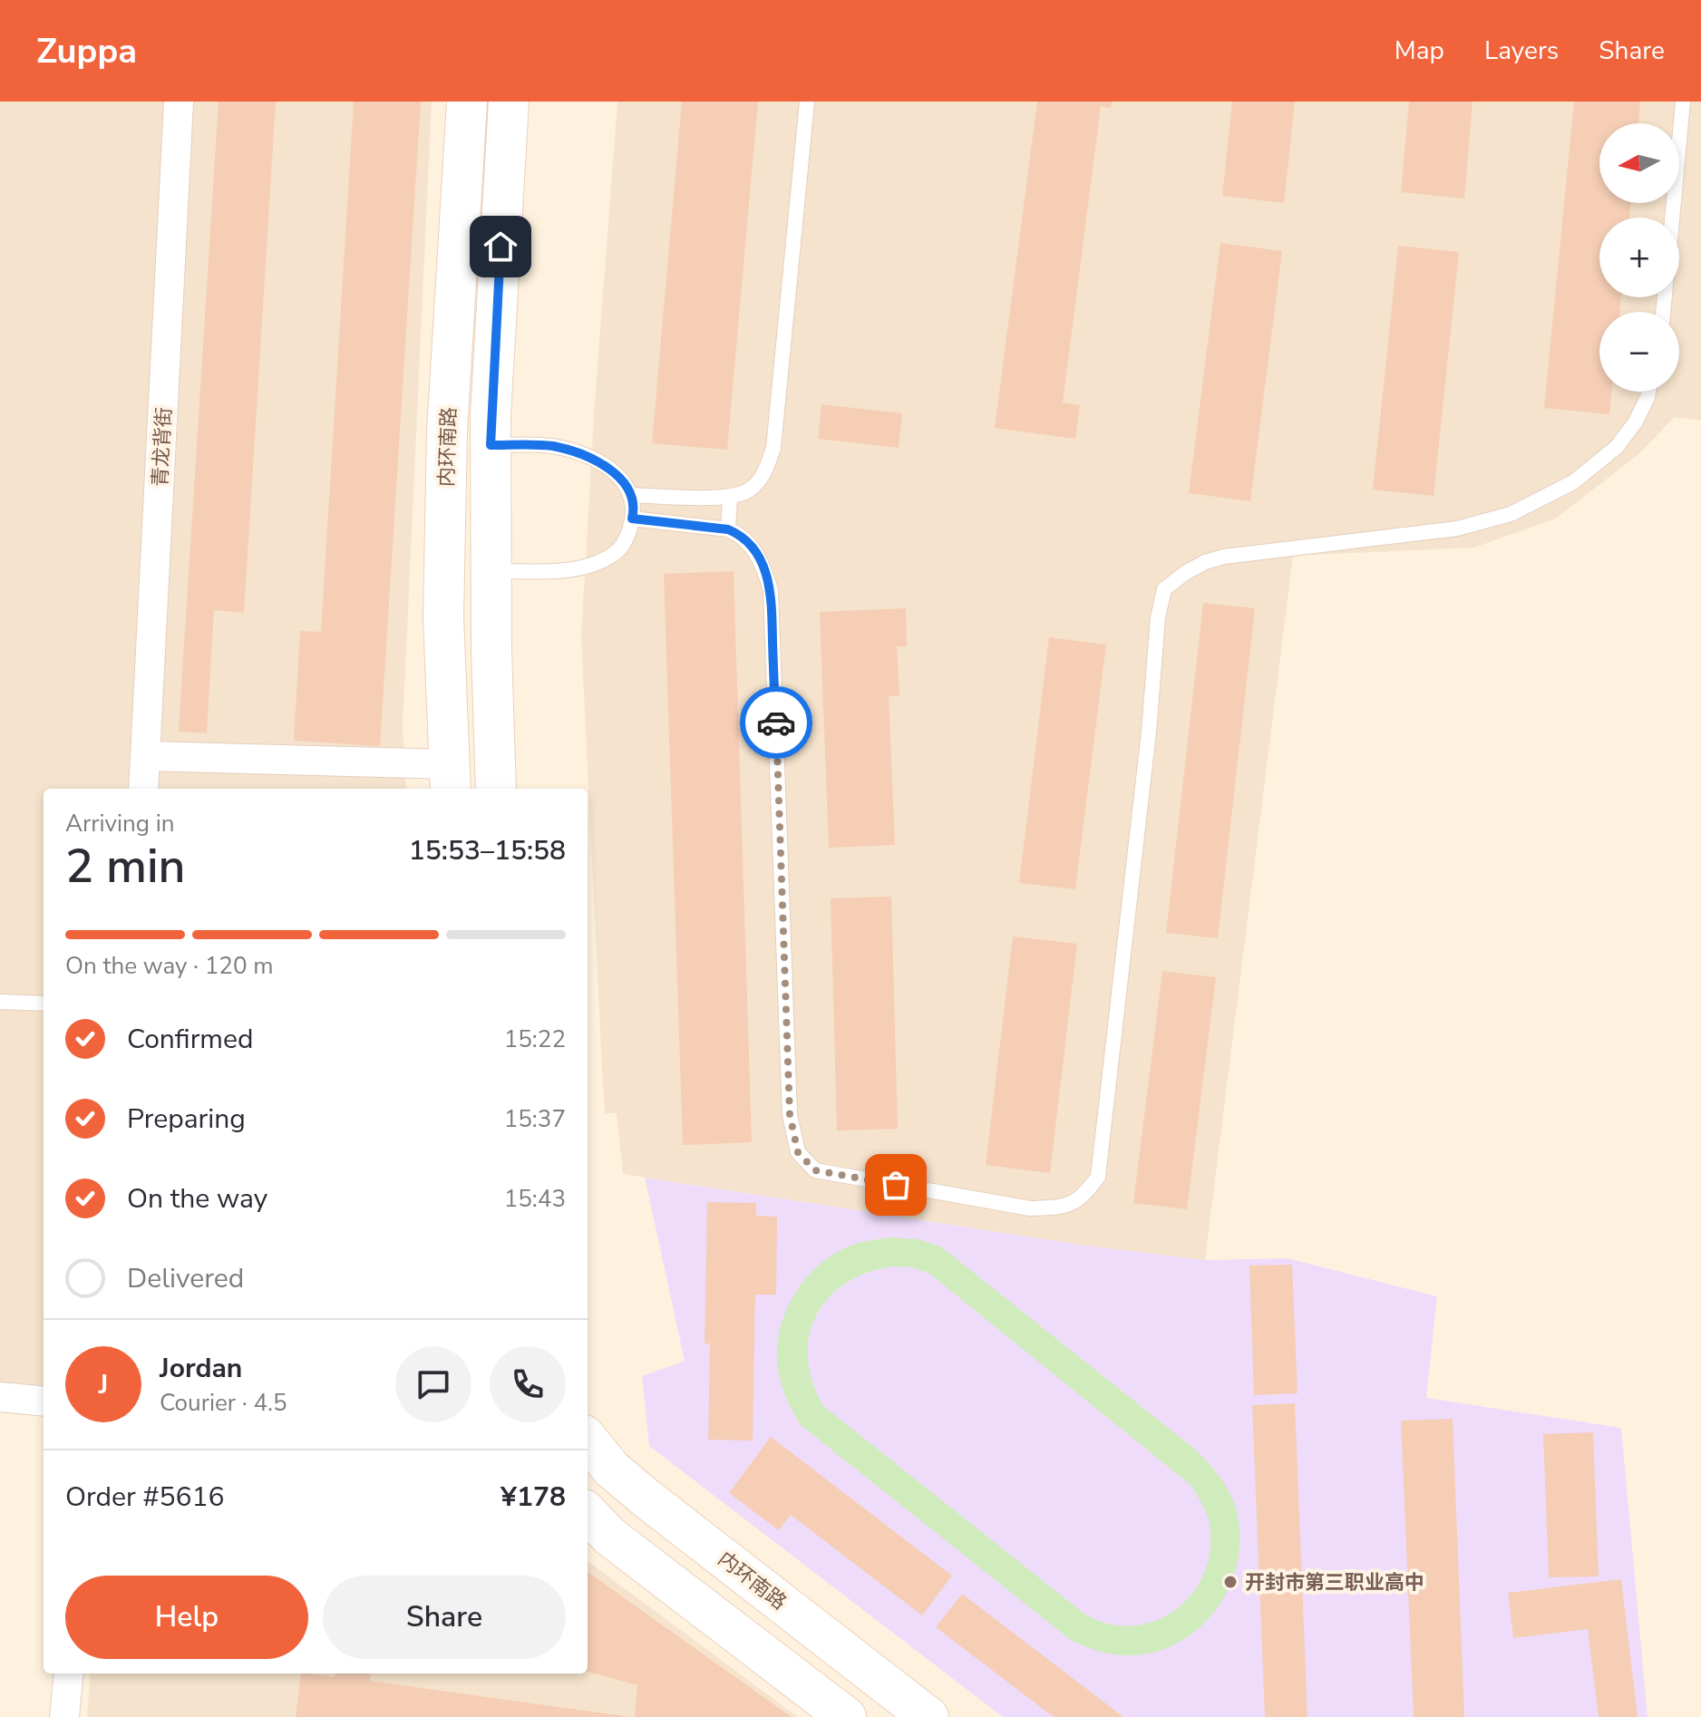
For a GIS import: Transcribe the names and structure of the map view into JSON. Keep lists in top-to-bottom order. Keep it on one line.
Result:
{"streets":{"street":["青龙背街","内环南路"]},"places":["开封市第三职业高中"],"north":"left","page":{"header":"Zuppa","nav":["Map","Layers","Share"],"map_buttons":["+","−"],"heading":["2 min","Arriving in","15:53–15:58"],"panel":["Jordan","Courier · 4.5","Order #5616","¥178"],"bar":"On the way · 120 m","list":[["Confirmed","15:22"],["Preparing","15:37"],["On the way","15:43"],"Delivered"],"round":"J","buttons":["Help","Share"]}}
